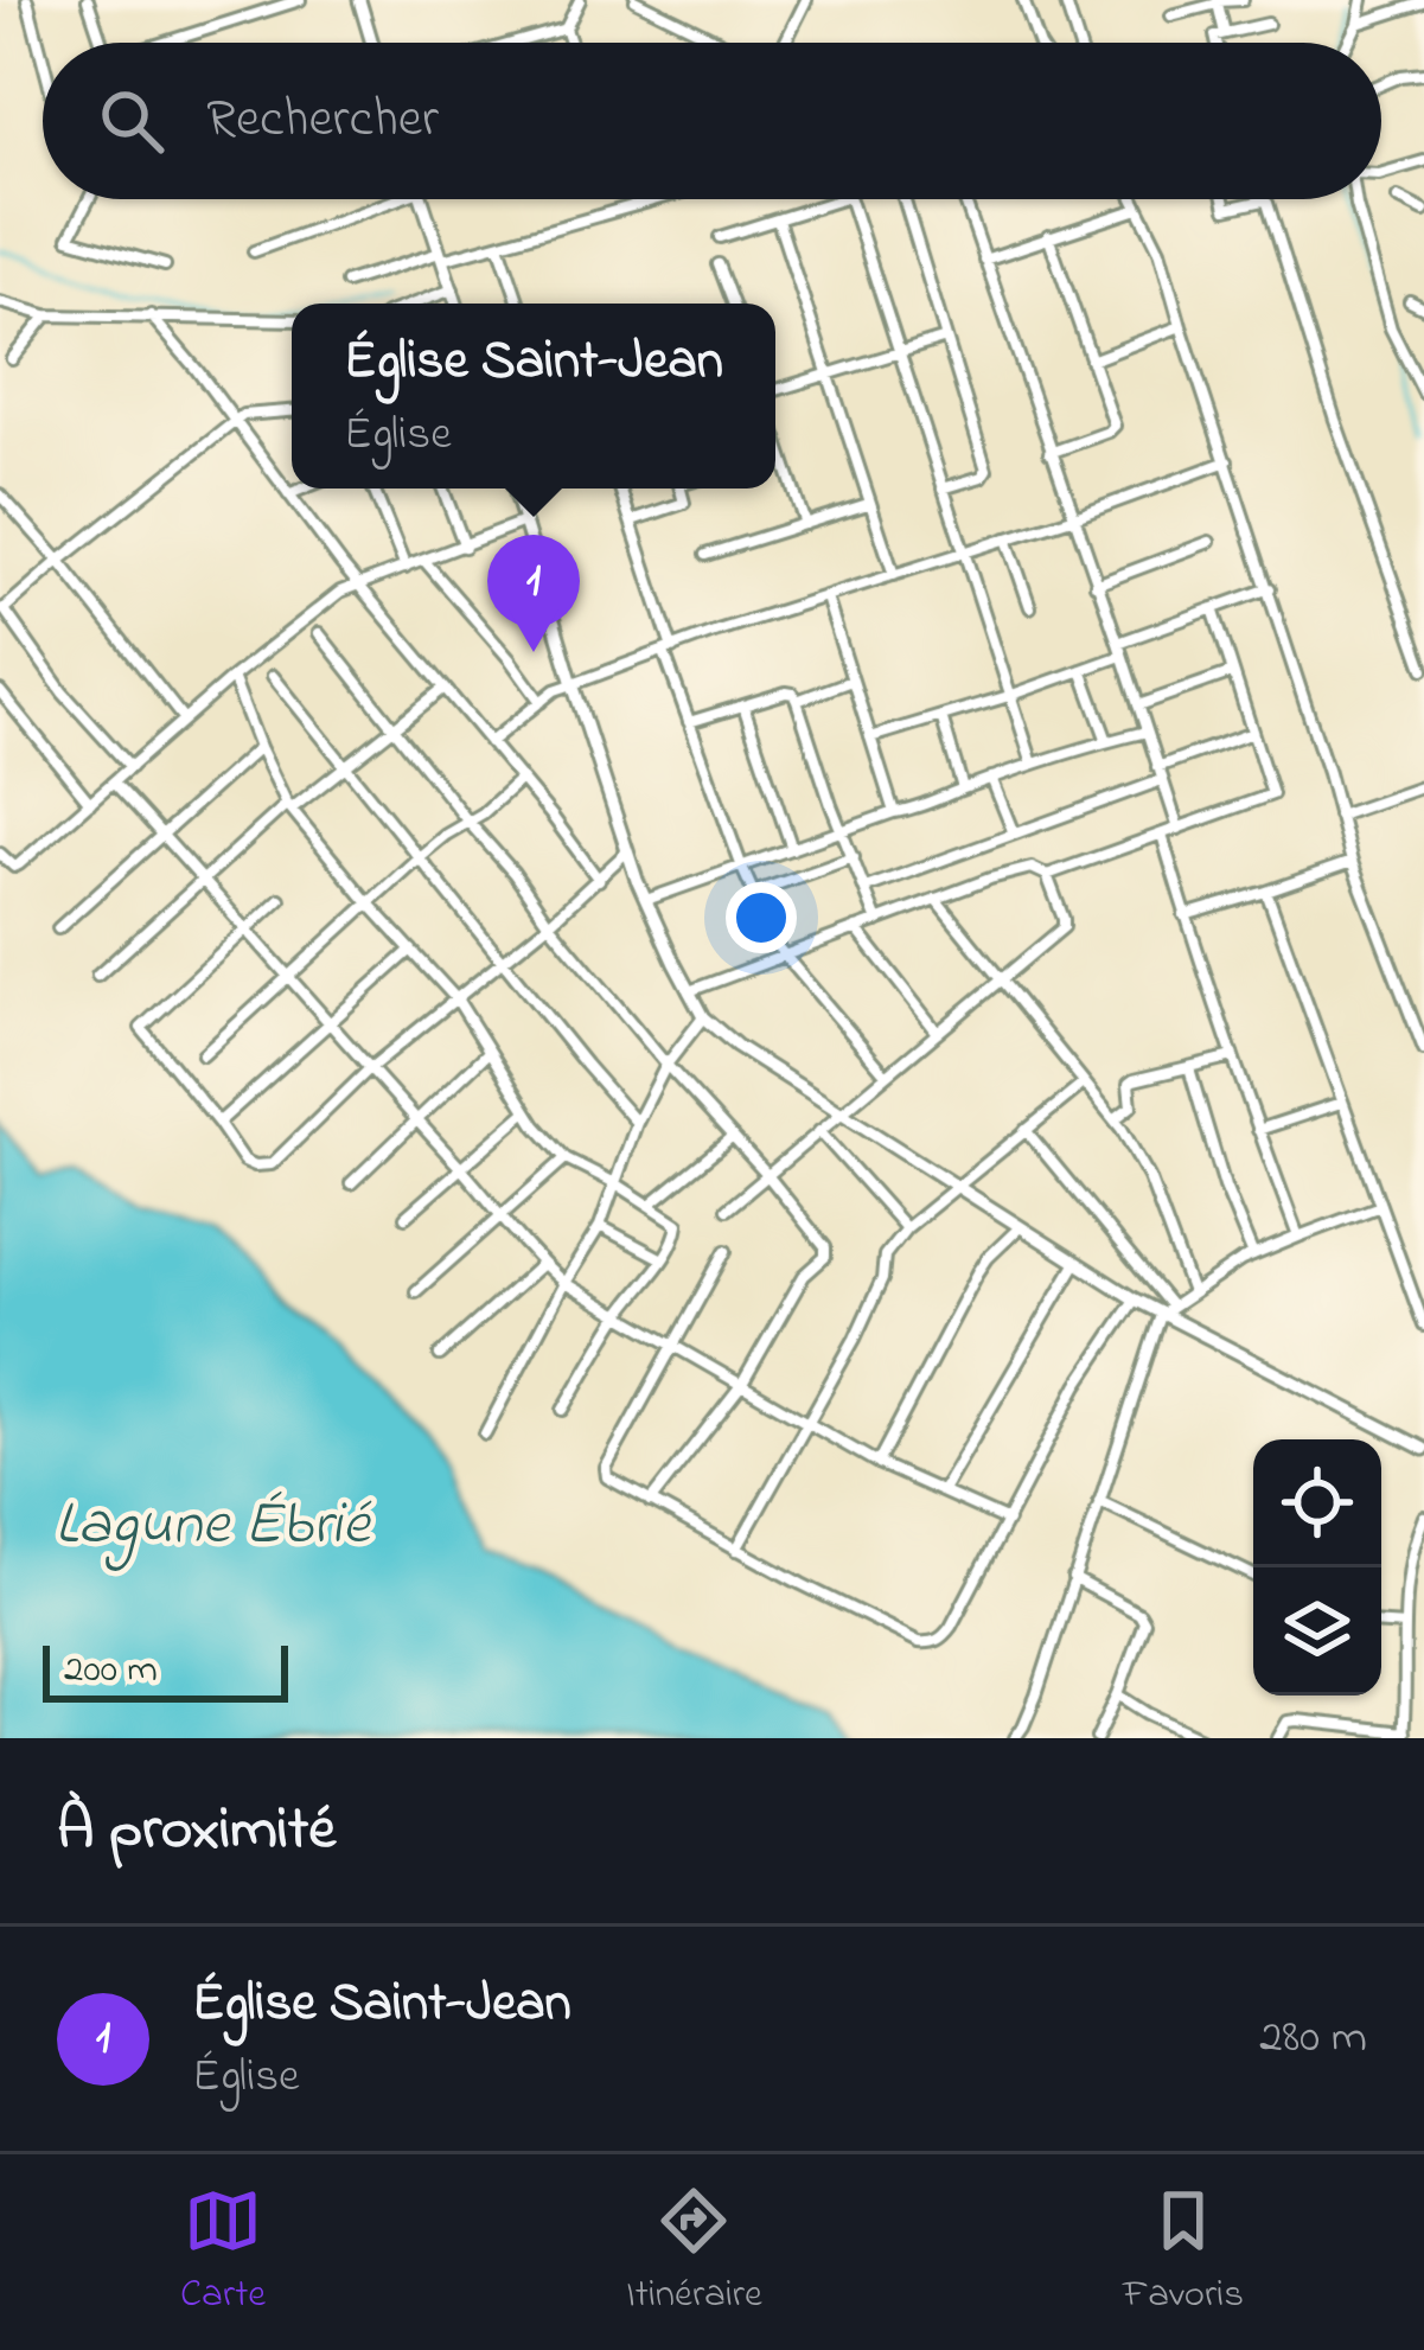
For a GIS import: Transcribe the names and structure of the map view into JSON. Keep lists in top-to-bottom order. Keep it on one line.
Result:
{"water":["Lagune Ébrié"],"scale_bar":"200 m","page":{"search":"Rechercher","popup":["Église Saint-Jean","Église"],"pins":"1","scale":"200 m","heading":"À proximité","list":[{"mark":"1","name":"Église Saint-Jean","note":"Église","value":"280 m"}],"nav":["Carte","Itinéraire","Favoris"]}}
